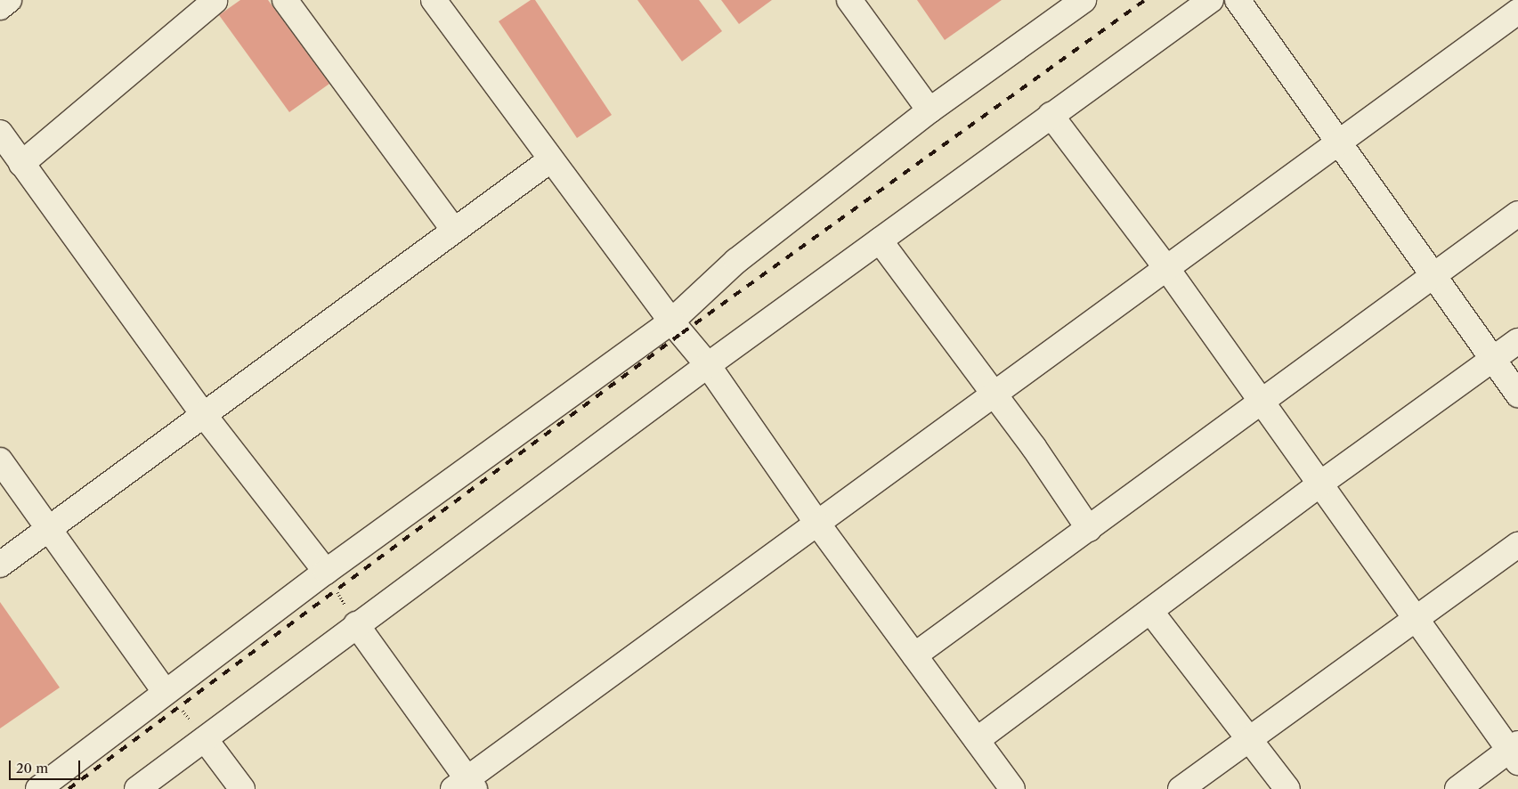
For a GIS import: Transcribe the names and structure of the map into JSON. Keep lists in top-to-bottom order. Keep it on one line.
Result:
{"scale_bar":"20 m"}
